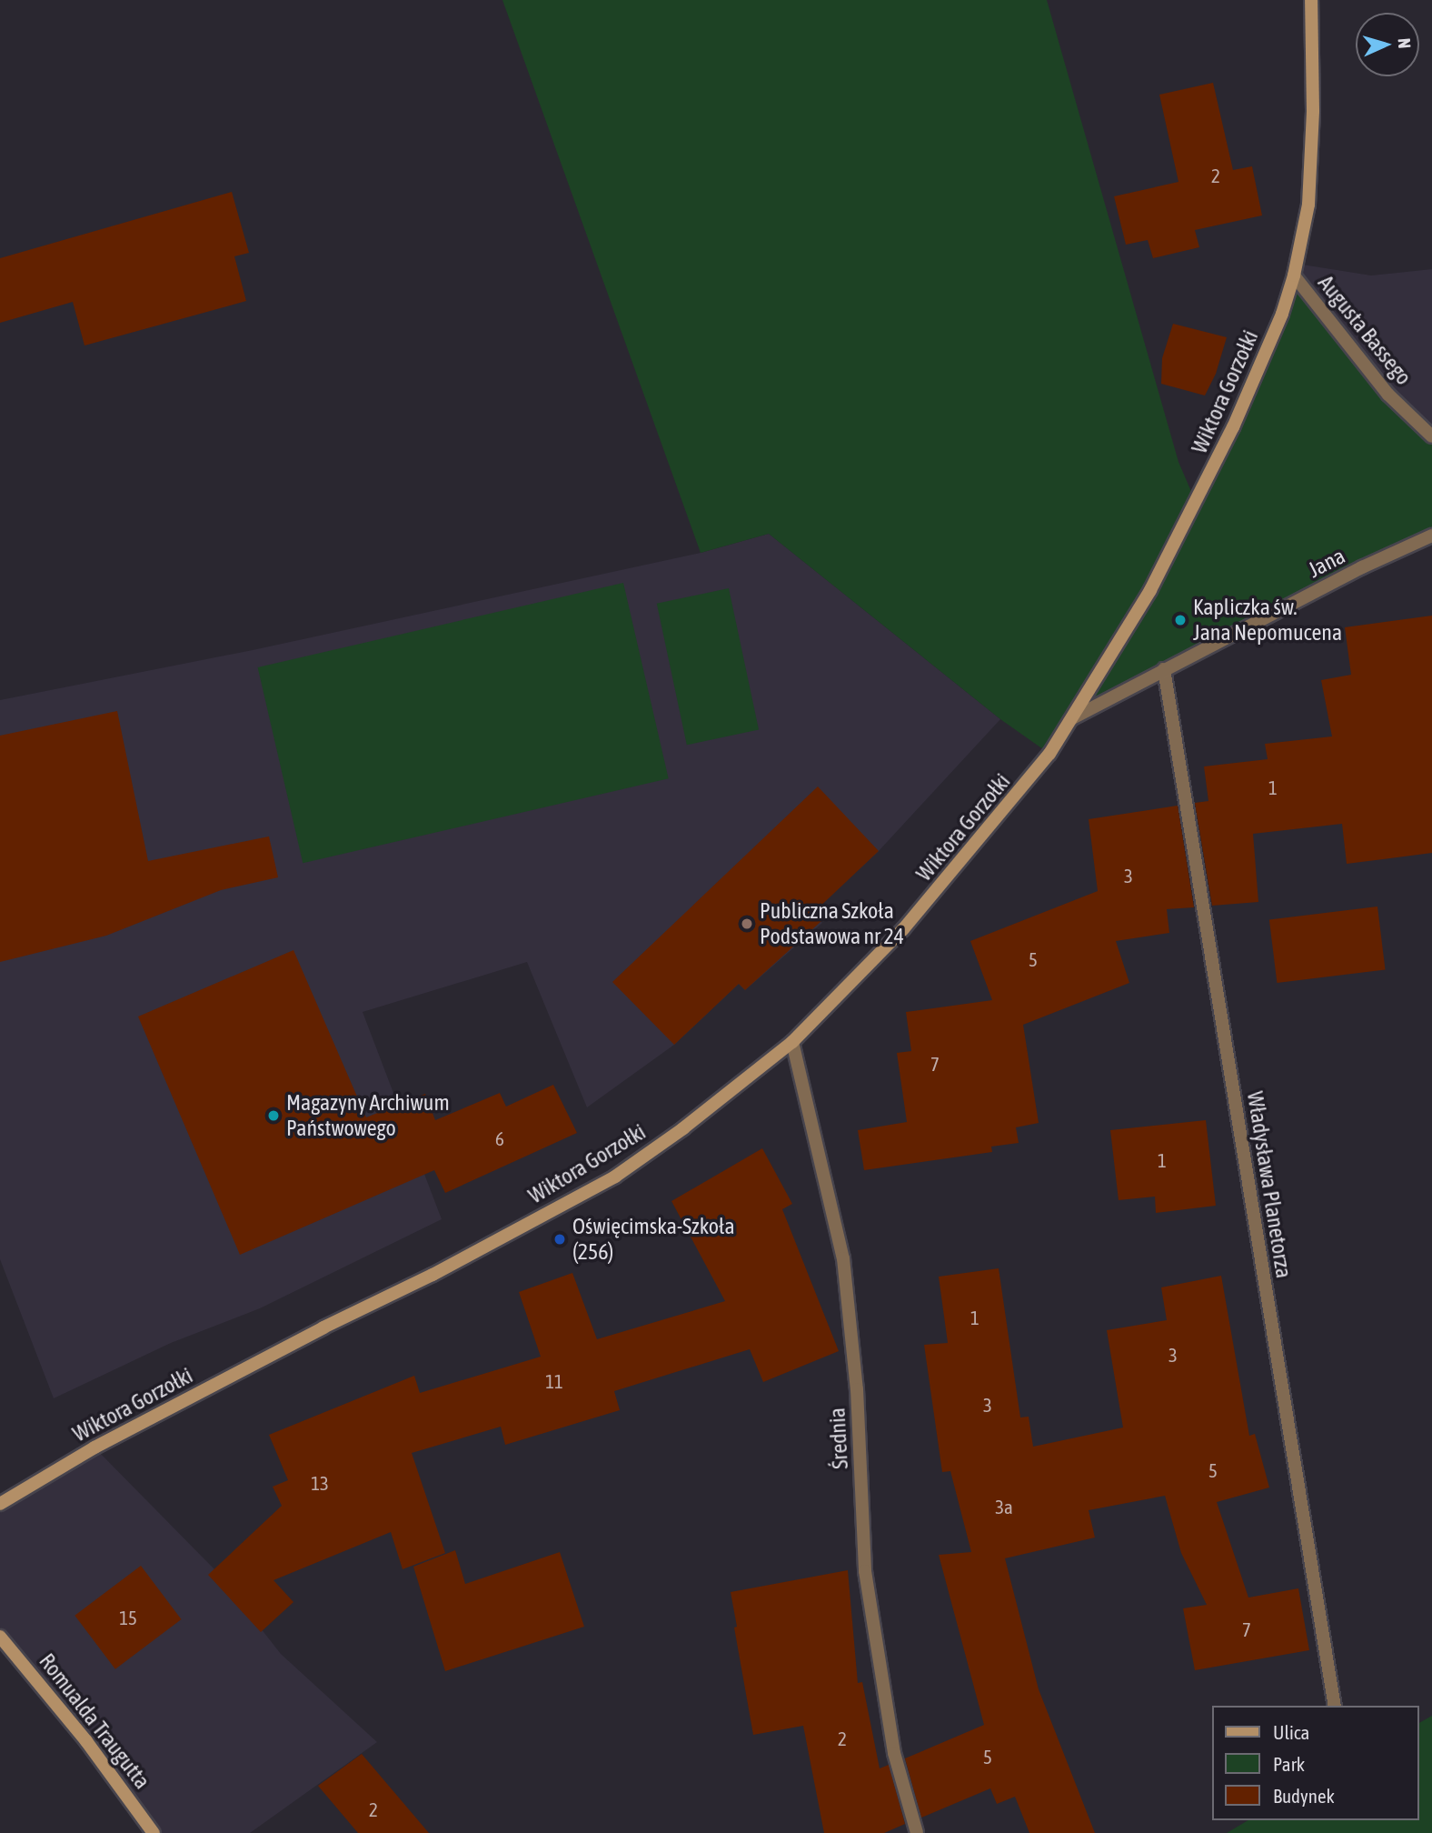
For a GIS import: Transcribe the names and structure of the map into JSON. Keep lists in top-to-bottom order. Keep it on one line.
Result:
{"streets":{"main road":["Wiktora Gorzołki","Romualda Traugutta"],"street":["Augusta Bassego","Jana","Władysława Planetorza","Średnia"]},"crossings":[["Augusta Bassego","Wiktora Gorzołki"],["Wiktora Gorzołki","Jana"],["Wiktora Gorzołki","Średnia"],["Jana","Władysława Planetorza"]],"places":["Kapliczka św. Jana Nepomucena","Publiczna Szkoła Podstawowa nr 24","Magazyny Archiwum Państwowego","Oświęcimska-Szkoła (256)"],"house_numbers":["2","1","3","5","7","6","1","1","3","11","3","5","13","3a","15","7","2","5","2"],"legend":["Ulica","Park","Budynek"],"north":"right"}
